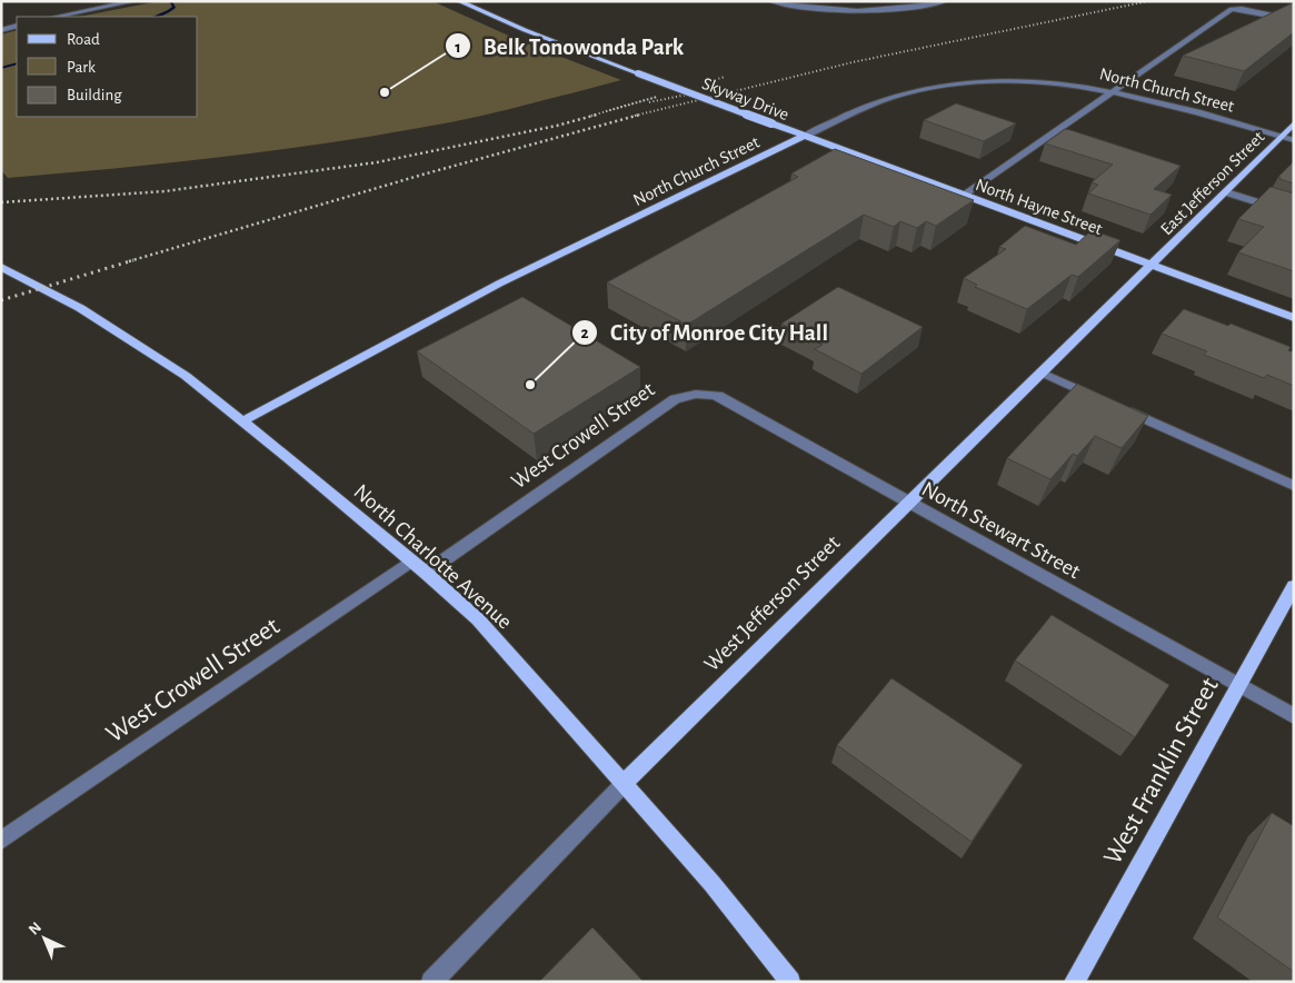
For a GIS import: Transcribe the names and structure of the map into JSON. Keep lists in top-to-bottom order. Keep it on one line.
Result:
{"streets":{"main road":["North Church Street","Skyway Drive","East Jefferson Street","North Hayne Street","North Charlotte Avenue","West Jefferson Street","West Franklin Street"],"street":["West Crowell Street","North Stewart Street"]},"crossings":[["North Church Street","Skyway Drive"],["North Church Street","East Jefferson Street"],["North Church Street","North Hayne Street"],["North Church Street","North Charlotte Avenue"],["Skyway Drive","North Hayne Street"],["East Jefferson Street","North Hayne Street"],["East Jefferson Street","West Jefferson Street"],["North Hayne Street","West Jefferson Street"],["West Crowell Street","North Stewart Street"],["West Crowell Street","North Charlotte Avenue"],["North Stewart Street","West Jefferson Street"],["North Stewart Street","West Franklin Street"],["North Charlotte Avenue","West Jefferson Street"]],"places":["Belk Tonowonda Park","City of Monroe City Hall"],"legend":["Road","Park","Building"],"north":"top left"}
